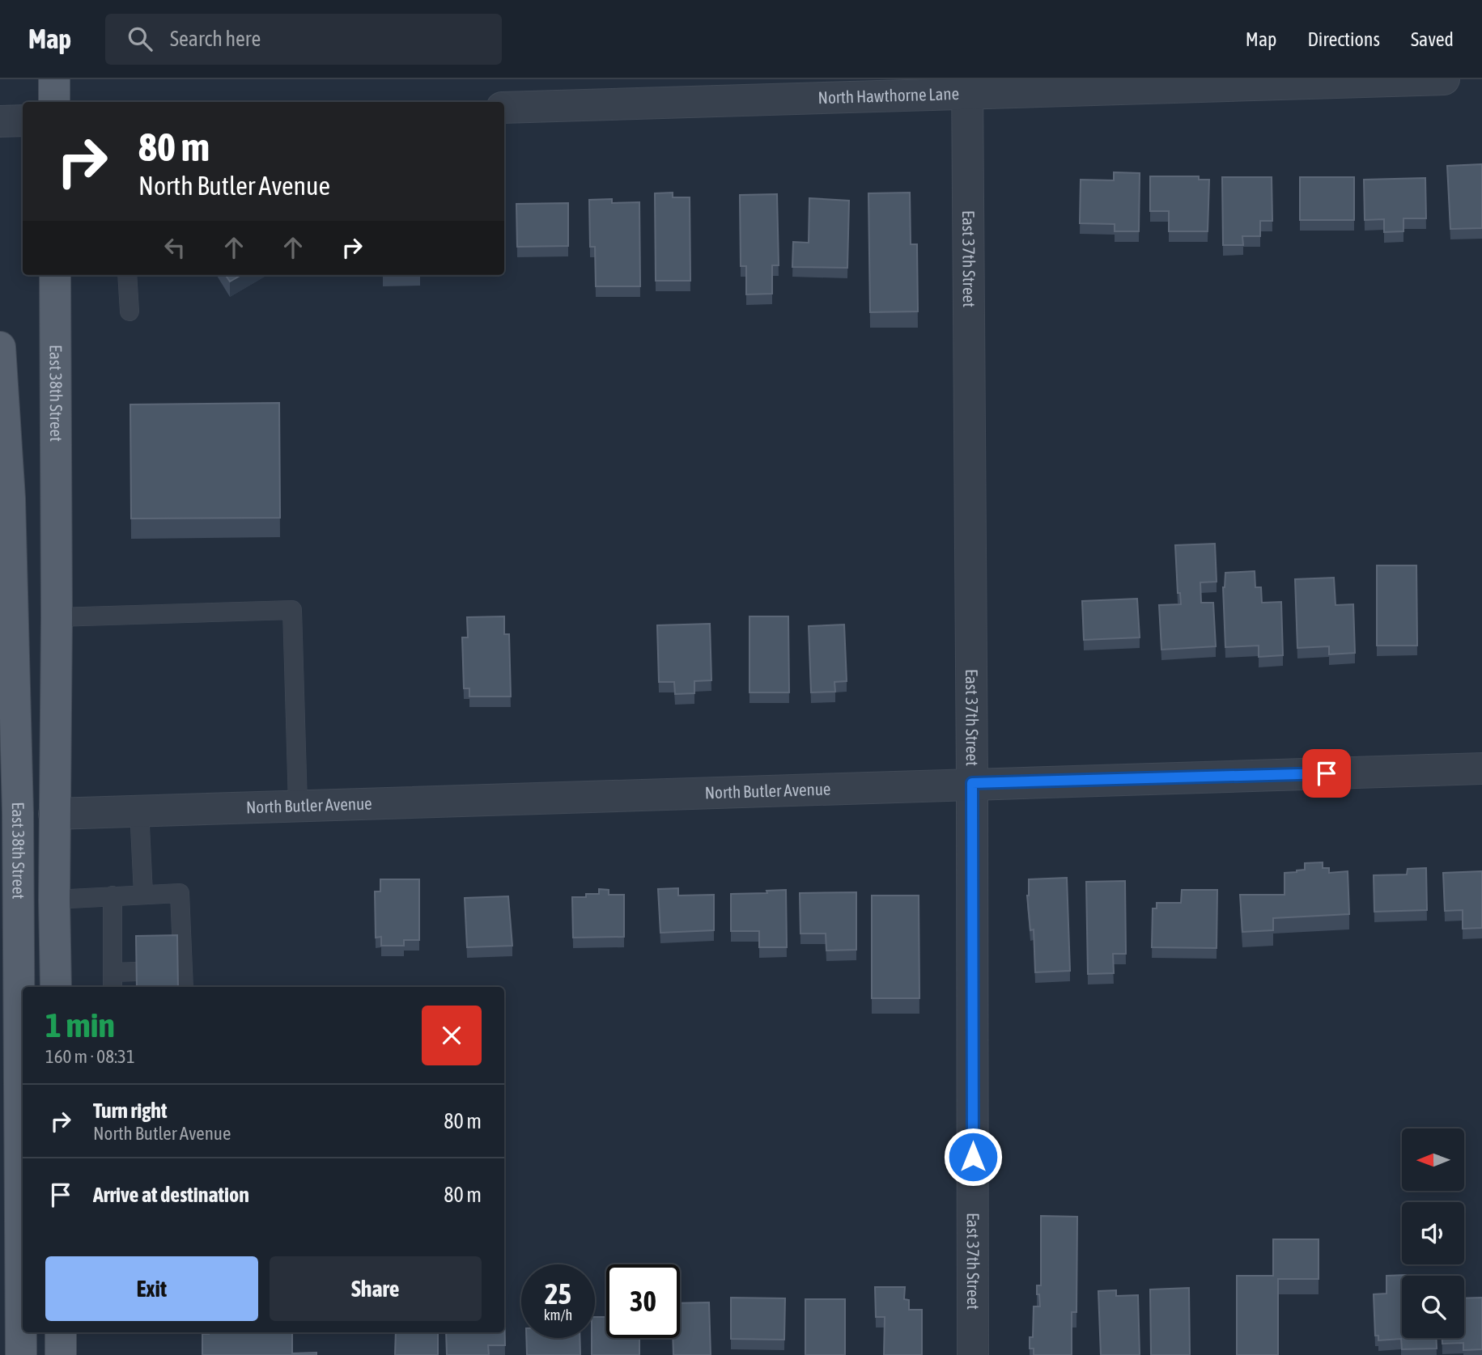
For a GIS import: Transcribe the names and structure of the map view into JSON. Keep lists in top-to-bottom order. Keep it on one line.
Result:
{"streets":{"main road":["East 38th Street"],"street":["North Hawthorne Lane","East 37th Street","North Butler Avenue"]},"crossings":[["North Hawthorne Lane","East 37th Street"],["East 37th Street","North Butler Avenue"],["East 38th Street","North Butler Avenue"]],"north":"left","page":{"header":"Map","search":"Search here","nav":["Map","Directions","Saved"],"turn":["80 m","North Butler Avenue"],"heading":["1 min","160 m · 08:31"],"list":[{"name":"Turn right","note":"North Butler Avenue","value":"80 m"},{"name":"Arrive at destination","value":"80 m"}],"buttons":["Exit","Share"],"speed":"25 km/h","limit":"30"}}
